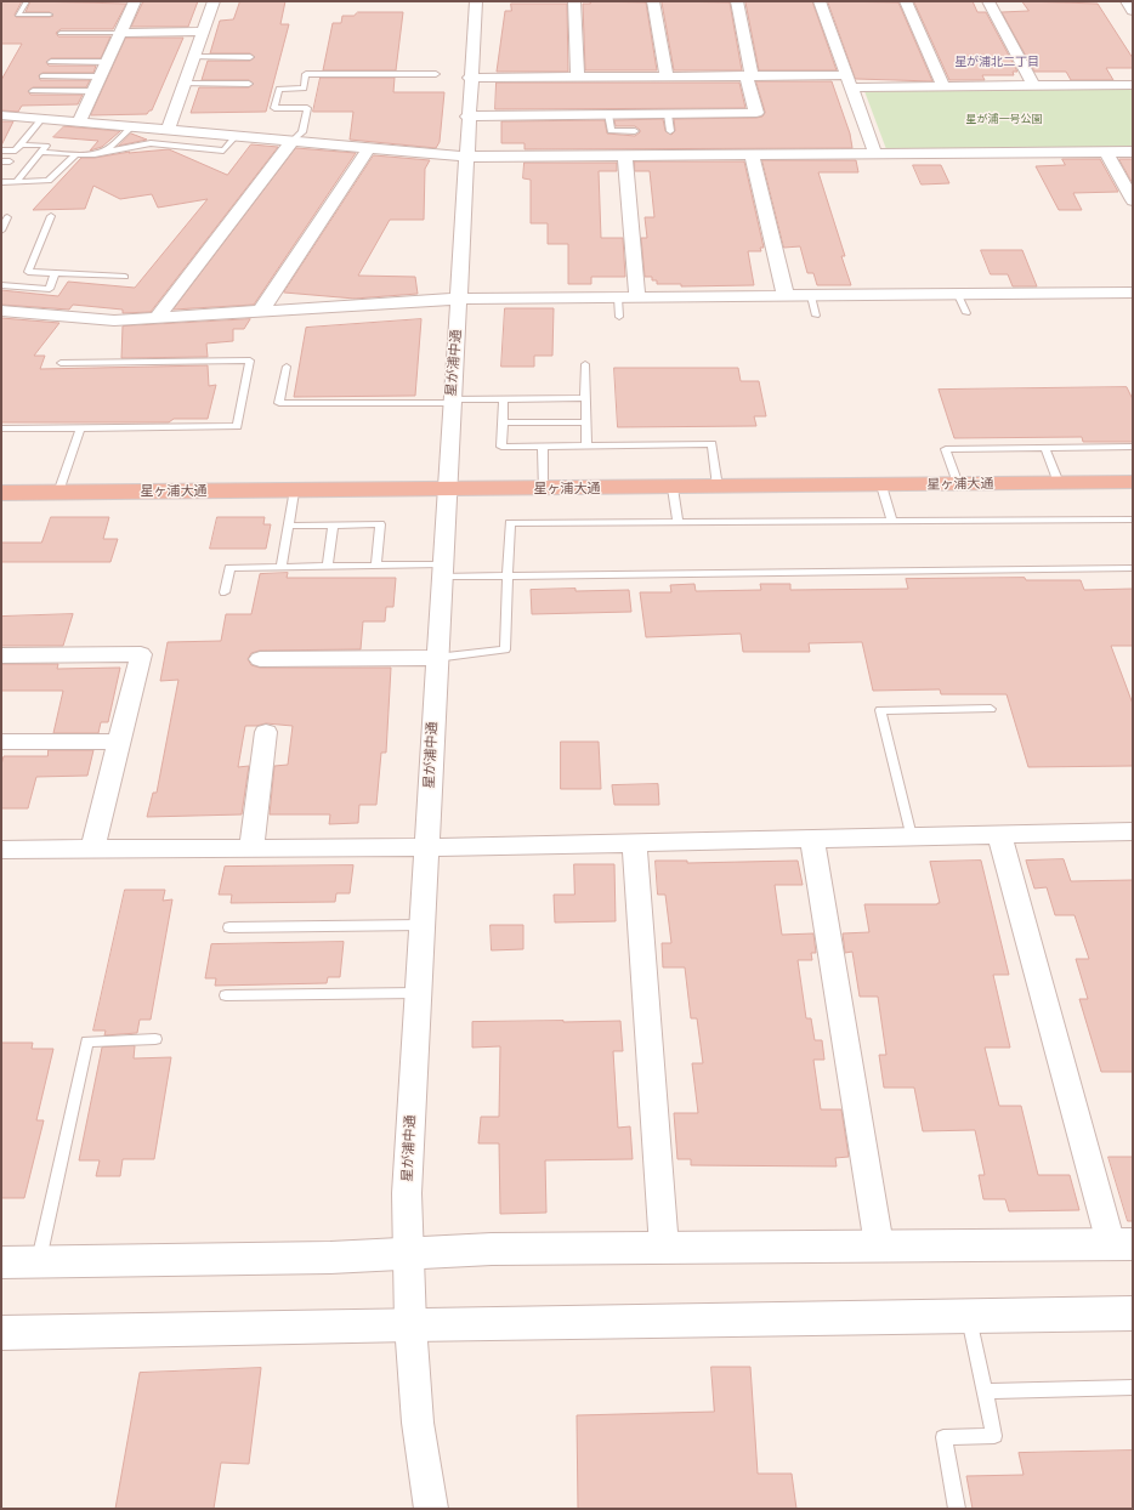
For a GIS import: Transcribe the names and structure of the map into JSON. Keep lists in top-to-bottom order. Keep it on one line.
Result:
{"streets":{"highway":["星ヶ浦大通"],"street":["星が浦中通"]},"crossings":[["星が浦中通","星ヶ浦大通"]],"districts":["星が浦北二丁目"],"parks":["星が浦一号公園"]}
